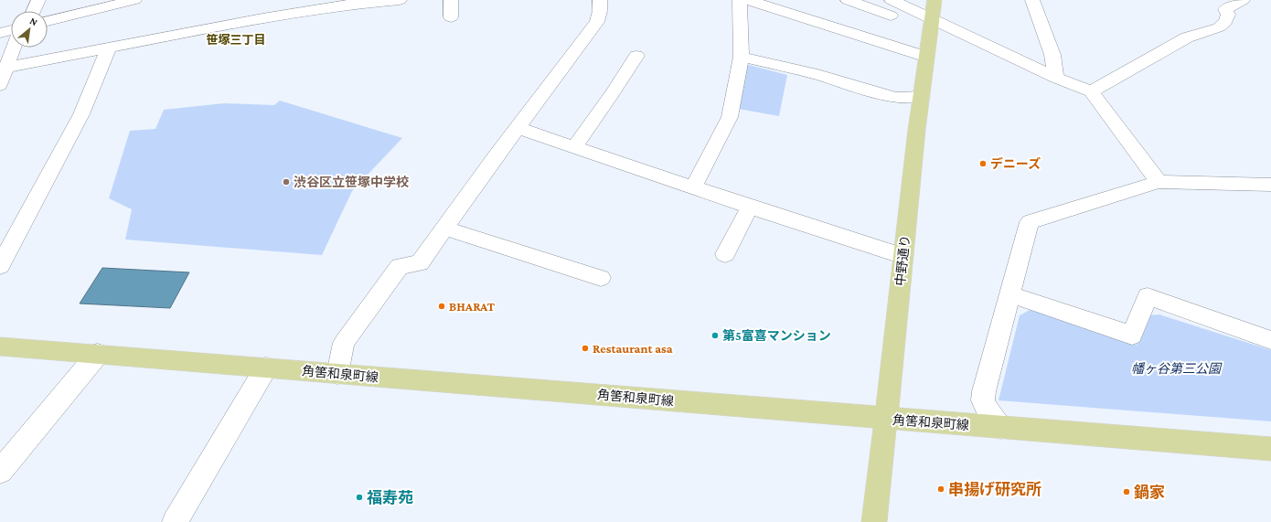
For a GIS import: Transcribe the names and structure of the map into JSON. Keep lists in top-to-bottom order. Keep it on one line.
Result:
{"streets":{"main road":["中野通り","角筈和泉町線"]},"crossings":[["中野通り","角筈和泉町線"]],"districts":["笹塚三丁目"],"parks":["幡ヶ谷第三公園"],"places":["デニーズ","渋谷区立笹塚中学校","BHARAT","第5富喜マンション","Restaurant asa","串揚げ研究所","鍋家","福寿苑"],"north":"top right"}
